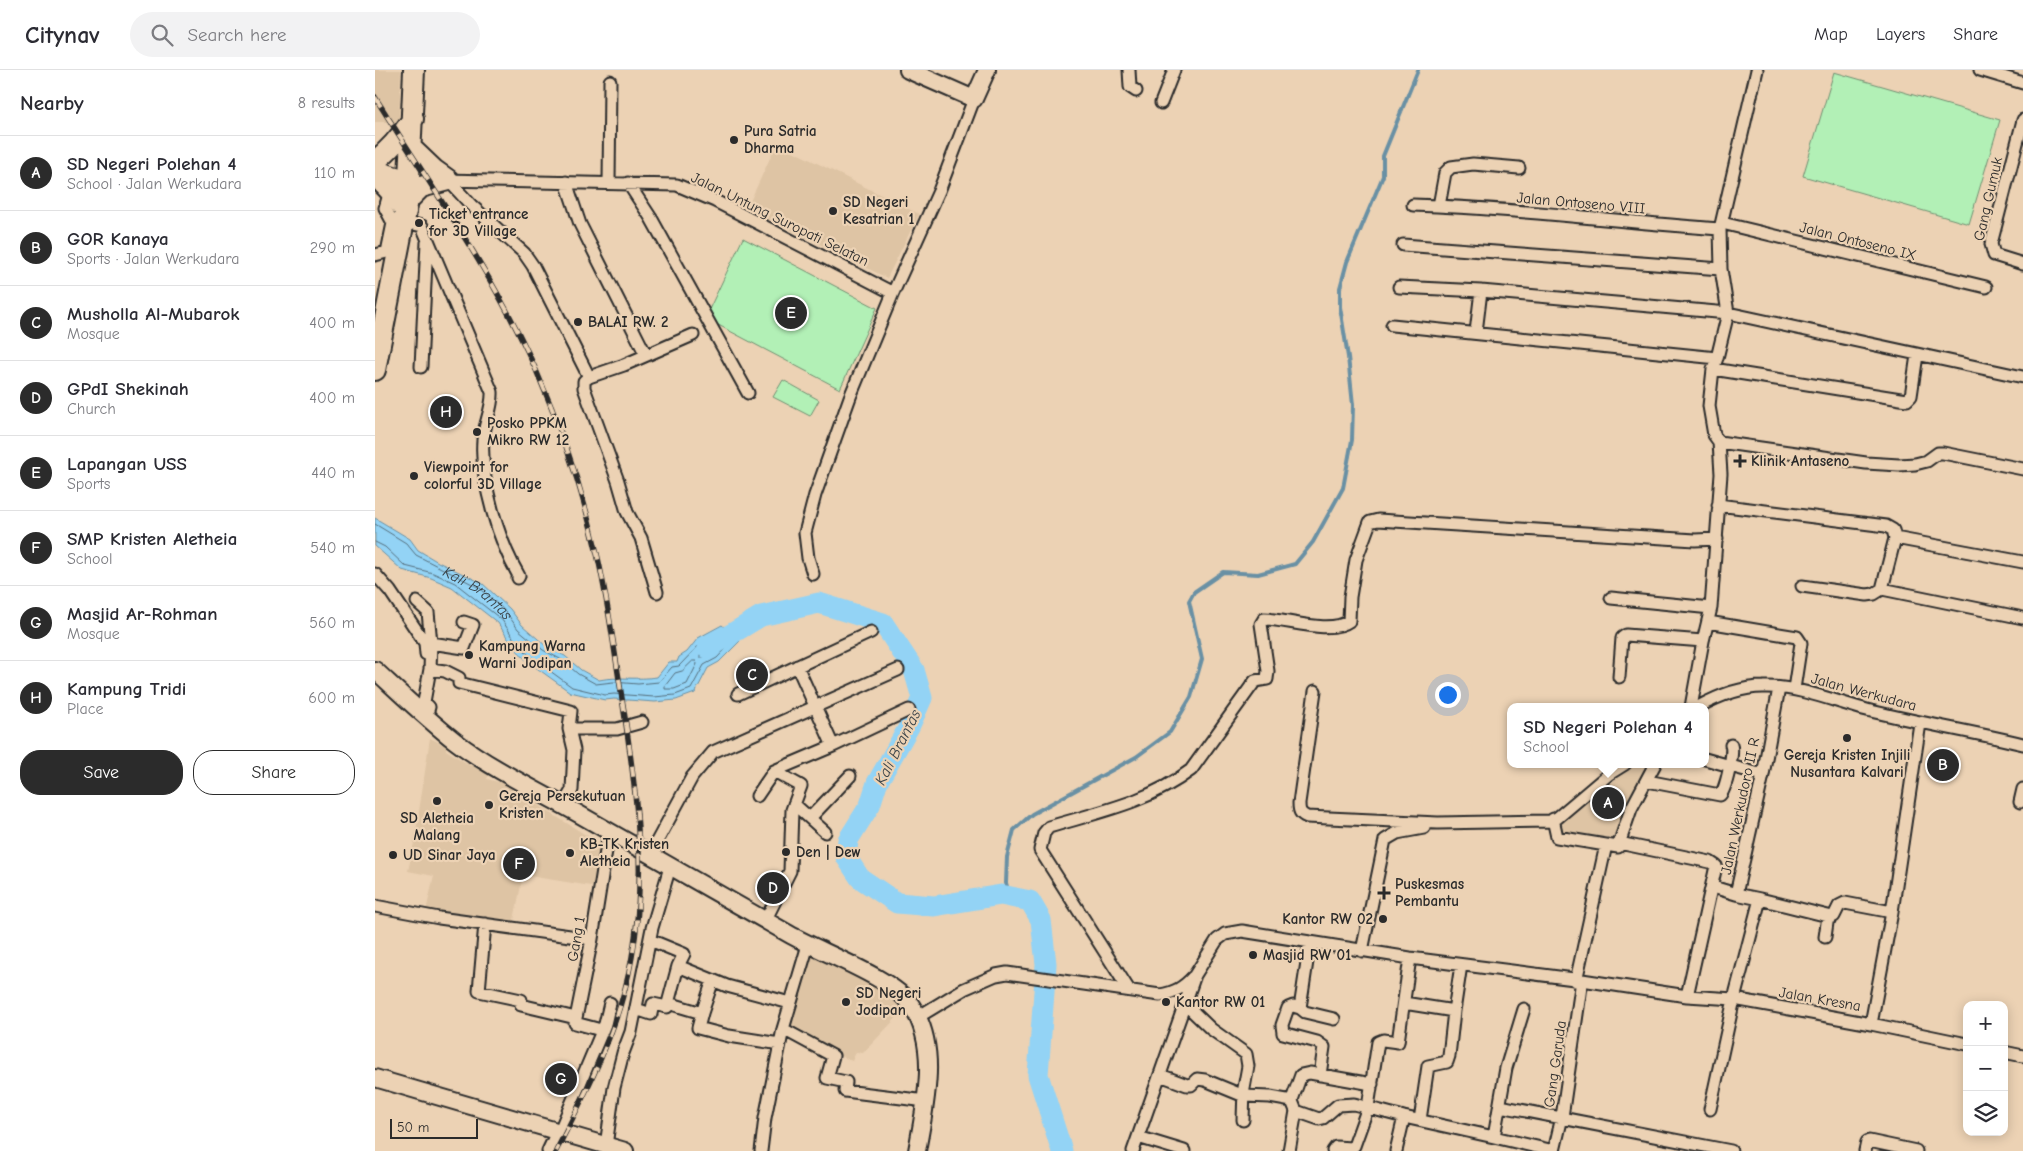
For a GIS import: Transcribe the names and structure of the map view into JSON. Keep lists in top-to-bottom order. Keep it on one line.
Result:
{"streets":{"street":["Gang Gumuk","Jalan Ontoseno VIII","Jalan Untung Suropati Selatan","Jalan Ontoseno IX","Jalan Werkudara","Jalan Werkudoro II R","Gang 1","Jalan Kresna","Gang Garuda"]},"crossings":[["Jalan Ontoseno VIII","Jalan Ontoseno IX"],["Jalan Werkudara","Jalan Werkudoro II R"],["Jalan Kresna","Gang Garuda"]],"water":["Kali Brantas"],"places":{"other":["Pura Satria Dharma","SD Negeri Kesatrian 1","Ticket entrance for 3D Village","BALAI RW. 2","Posko PPKM Mikro RW 12","Viewpoint for colorful 3D Village","Kampung Warna Warni Jodipan","Gereja Kristen Injili Nusantara Kalvari","SD Aletheia Malang","Gereja Persekutuan Kristen","Den | Dew","KB-TK Kristen Aletheia","UD Sinar Jaya","Kantor RW 02","Masjid RW 01","SD Negeri Jodipan","Kantor RW 01"],"health":["Klinik Antaseno","Puskesmas Pembantu"]},"scale_bar":"50 m","page":{"header":"Citynav","search":"Search here","nav":["Map","Layers","Share"],"heading":["Nearby","8 results"],"list":[{"mark":"A","name":"SD Negeri Polehan 4","note":"School · Jalan Werkudara","value":"110 m"},{"mark":"B","name":"GOR Kanaya","note":"Sports · Jalan Werkudara","value":"290 m"},{"mark":"C","name":"Musholla Al-Mubarok","note":"Mosque","value":"400 m"},{"mark":"D","name":"GPdI Shekinah","note":"Church","value":"400 m"},{"mark":"E","name":"Lapangan USS","note":"Sports","value":"440 m"},{"mark":"F","name":"SMP Kristen Aletheia","note":"School","value":"540 m"},{"mark":"G","name":"Masjid Ar-Rohman","note":"Mosque","value":"560 m"},{"mark":"H","name":"Kampung Tridi","note":"Place","value":"600 m"}],"pins":["E","H","C","B","A","F","D","G"],"popup":["SD Negeri Polehan 4","School"],"buttons":["Save","Share"],"map_buttons":["+","−"],"scale":"50 m"}}
